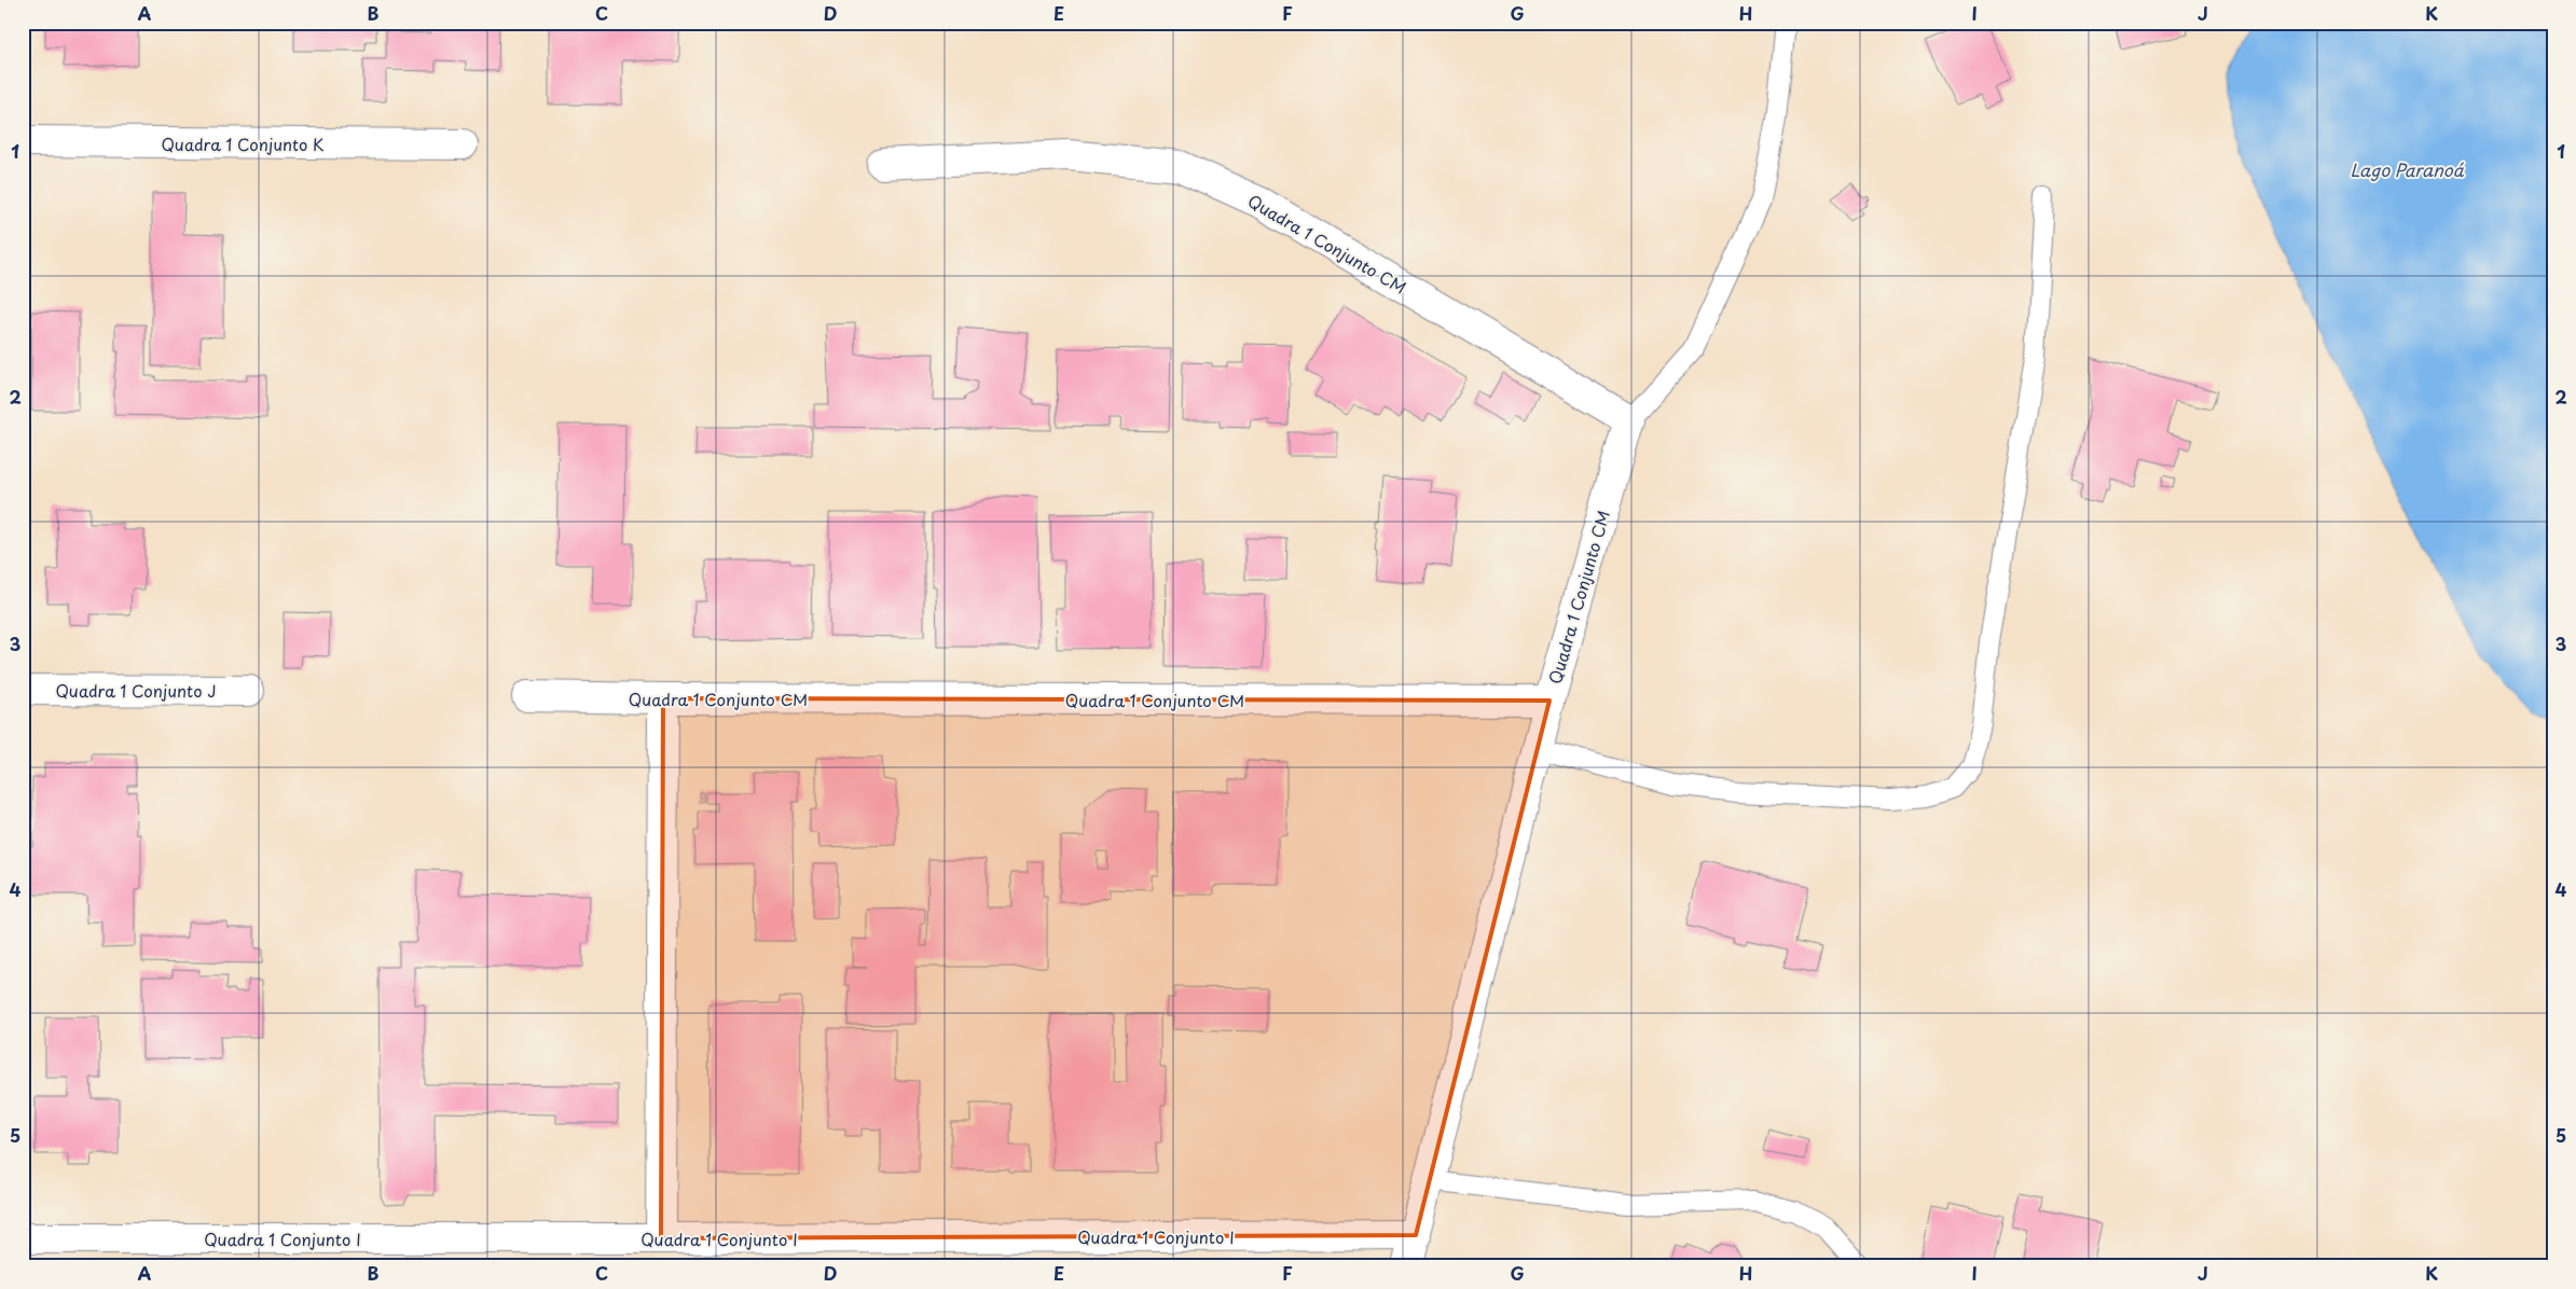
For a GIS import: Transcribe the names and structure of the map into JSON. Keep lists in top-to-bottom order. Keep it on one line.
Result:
{"streets":{"street":["Quadra 1 Conjunto K","Quadra 1 Conjunto CM","Quadra 1 Conjunto J","Quadra 1 Conjunto I"]},"water":["Lago Paranoá"],"grid":{"columns":["A","B","C","D","E","F","G","H","I","J","K"],"rows":["1","2","3","4","5"]}}
